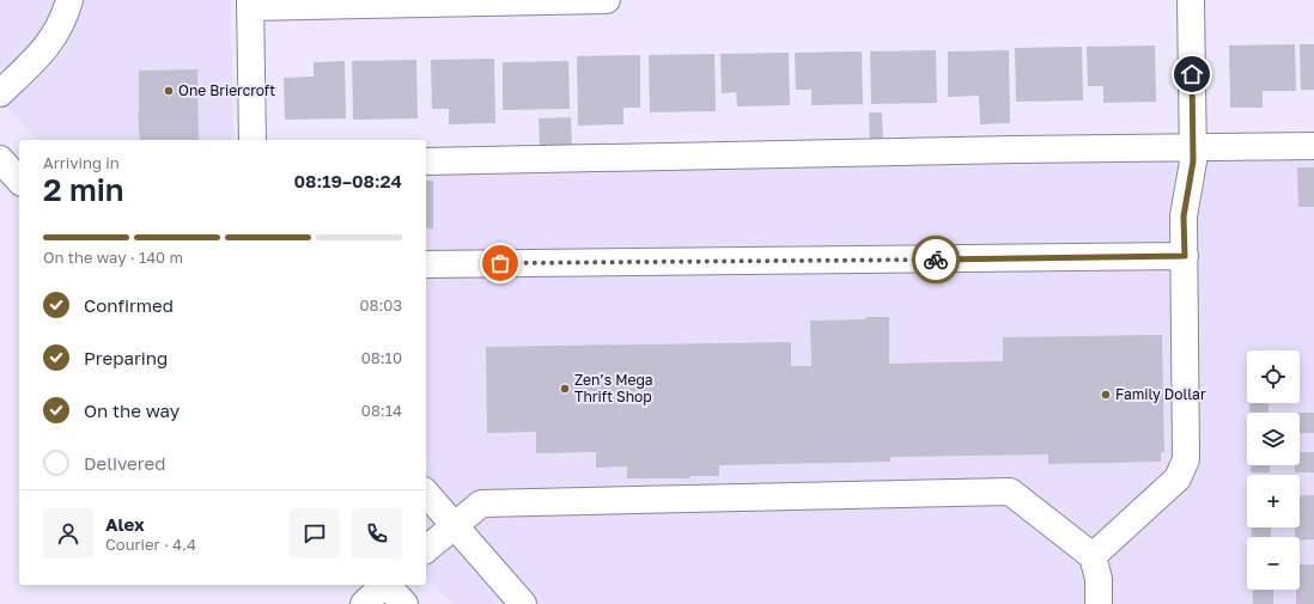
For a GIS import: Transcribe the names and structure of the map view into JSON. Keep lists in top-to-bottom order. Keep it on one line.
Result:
{"places":["One Briercroft","Zen’s Mega Thrift Shop","Family Dollar"],"page":{"heading":["2 min","Arriving in","08:19–08:24"],"panel":["Alex","Courier · 4.4"],"bar":"On the way · 140 m","list":[["Confirmed","08:03"],["Preparing","08:10"],["On the way","08:14"],"Delivered"],"map_buttons":["+","−"]}}
